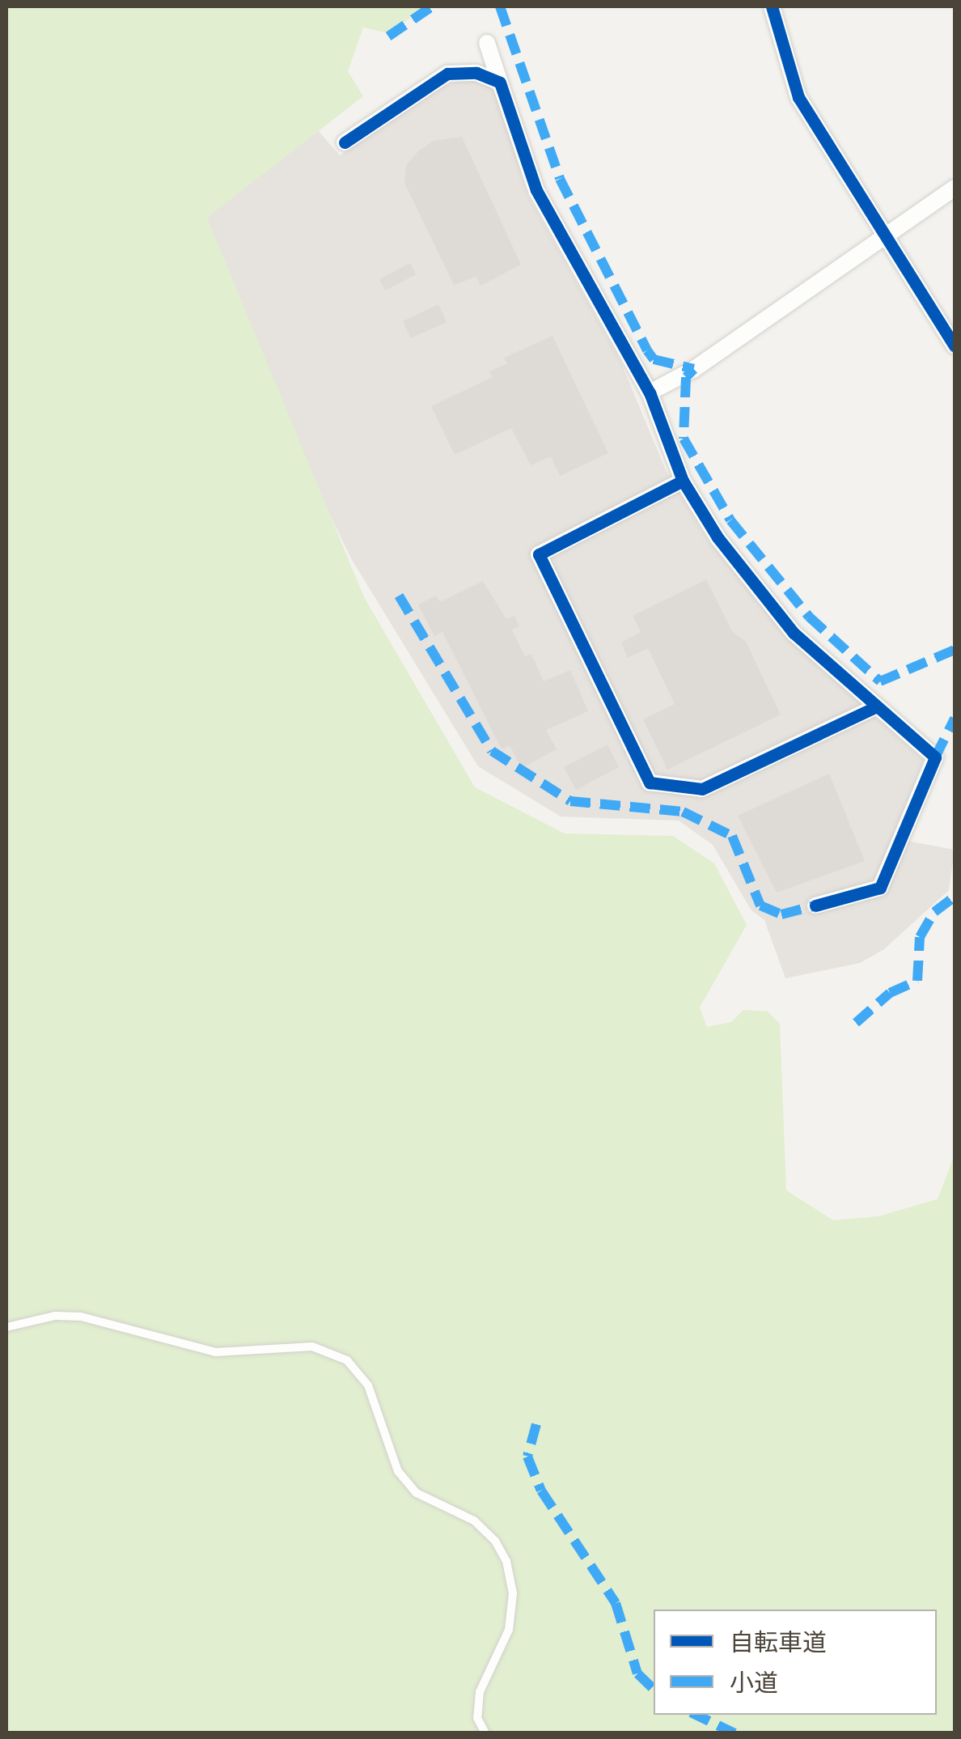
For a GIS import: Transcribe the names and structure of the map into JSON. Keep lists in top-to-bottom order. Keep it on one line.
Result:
{"legend":["自転車道","小道"]}
